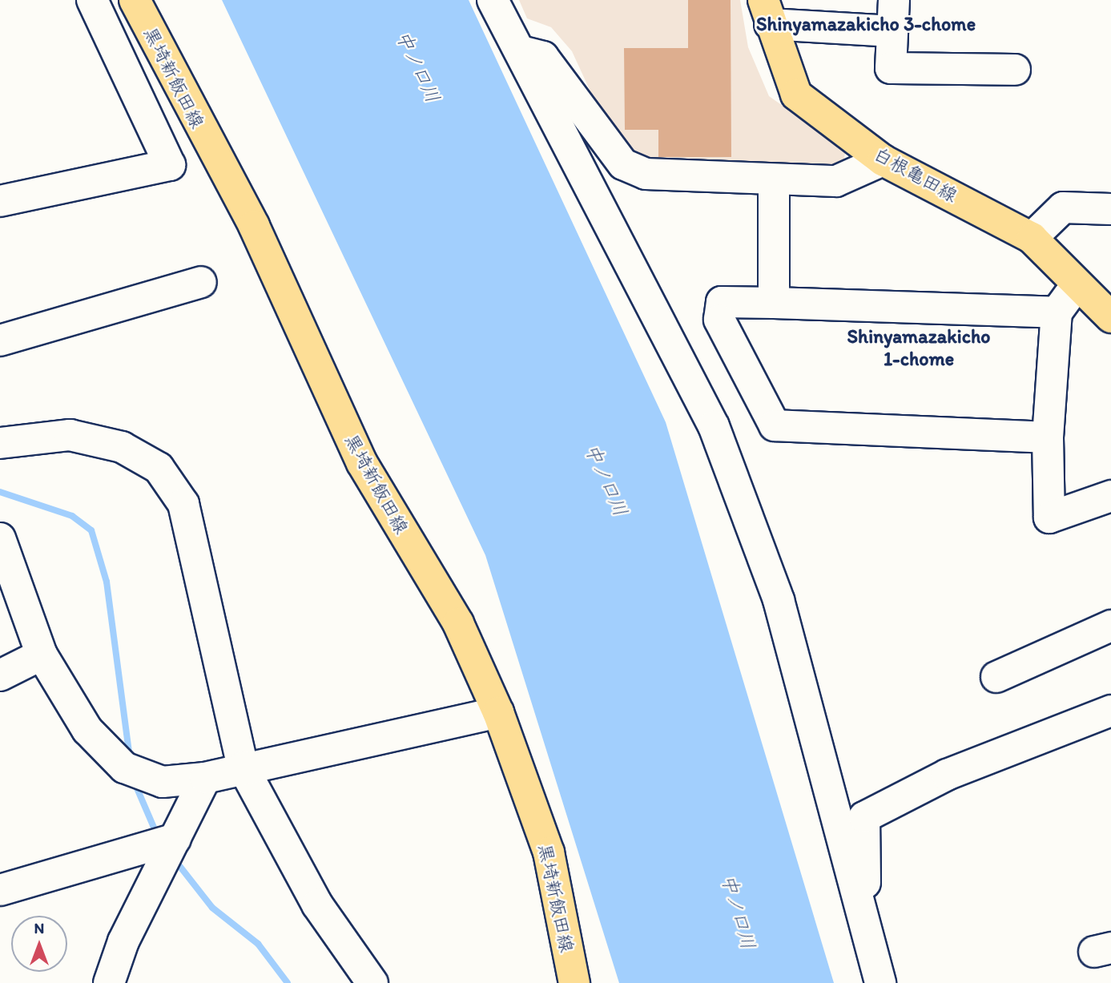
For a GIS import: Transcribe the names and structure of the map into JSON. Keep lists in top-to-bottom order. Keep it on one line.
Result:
{"streets":{"main road":["黒埼新飯田線","白根亀田線"]},"districts":["Shinyamazakicho 3-chome","Shinyamazakicho 1-chome"],"water":["中ノ口川"],"north":"top"}
